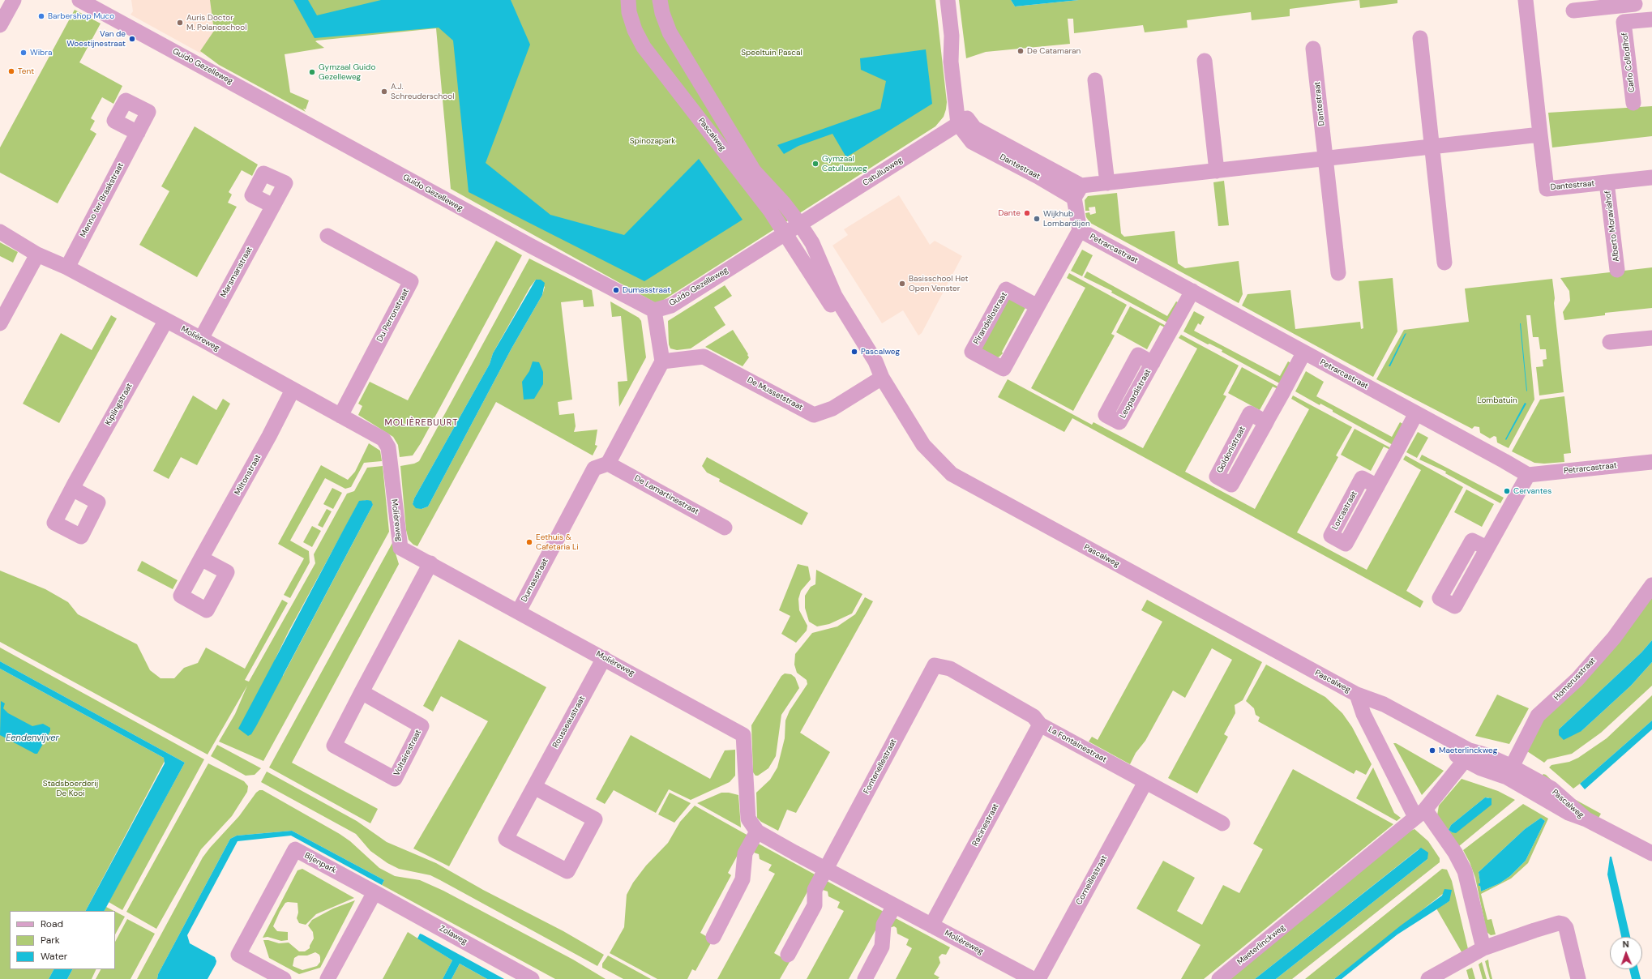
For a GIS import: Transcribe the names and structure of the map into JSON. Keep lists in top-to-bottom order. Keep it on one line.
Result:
{"streets":{"street":["Carlo Collodihof","Guido Gezelleweg","Dantestraat","Pascalweg","Catullusweg","Menno ter Braakstraat","Alberto Moraviahof","Petrarcastraat","Marsmanstraat","Du Perronstraat","Pirandellostraat","Molièreweg","De Mussetstraat","Leopardistraat","Kiplingstraat","Miltonstraat","De Lamartinestraat","Dumasstraat","Homerusstraat","Rousseaustraat","La Fontainestraat","Voltairestraat","Fontenellestraat","Racinestraat","Bijenpark","Corneillestraat","Zolaweg","Maeterlinckweg"]},"crossings":[["Guido Gezelleweg","Pascalweg"],["Dantestraat","Catullusweg"],["Dantestraat","Alberto Moraviahof"],["Dantestraat","Petrarcastraat"],["Pascalweg","Catullusweg"],["Pascalweg","De Mussetstraat"],["Pascalweg","Homerusstraat"],["Pascalweg","Maeterlinckweg"],["Menno ter Braakstraat","Molièreweg"],["Petrarcastraat","Pirandellostraat"],["Petrarcastraat","Leopardistraat"],["Marsmanstraat","Molièreweg"],["Du Perronstraat","Molièreweg"],["Molièreweg","Kiplingstraat"],["Molièreweg","Miltonstraat"],["Molièreweg","Dumasstraat"],["Molièreweg","Rousseaustraat"],["Molièreweg","Voltairestraat"],["Molièreweg","Fontenellestraat"],["Molièreweg","Racinestraat"],["De Lamartinestraat","Dumasstraat"],["La Fontainestraat","Fontenellestraat"],["La Fontainestraat","Racinestraat"],["La Fontainestraat","Corneillestraat"],["Bijenpark","Zolaweg"]],"districts":["MOLIÈREBUURT"],"water":["Eendenvijver"],"parks":["Speeltuin Pascal","Spinozapark","Lombatuin","Stadsboerderij De Kooi"],"places":["Barbershop Muco","Auris Doctor M. Polanoschool","Van de Woestijnestraat","De Catamaran","Wibra","Tent","Gymzaal Guido Gezelleweg","A.J. Schreuderschool","Gymzaal Catullusweg","Dante","Wijkhub Lombardijen","Basisschool Het Open Venster","Dumasstraat","Pascalweg","Cervantes","Eethuis & Cafetaria Li","Maeterlinckweg"],"legend":["Road","Park","Water"],"north":"top"}
